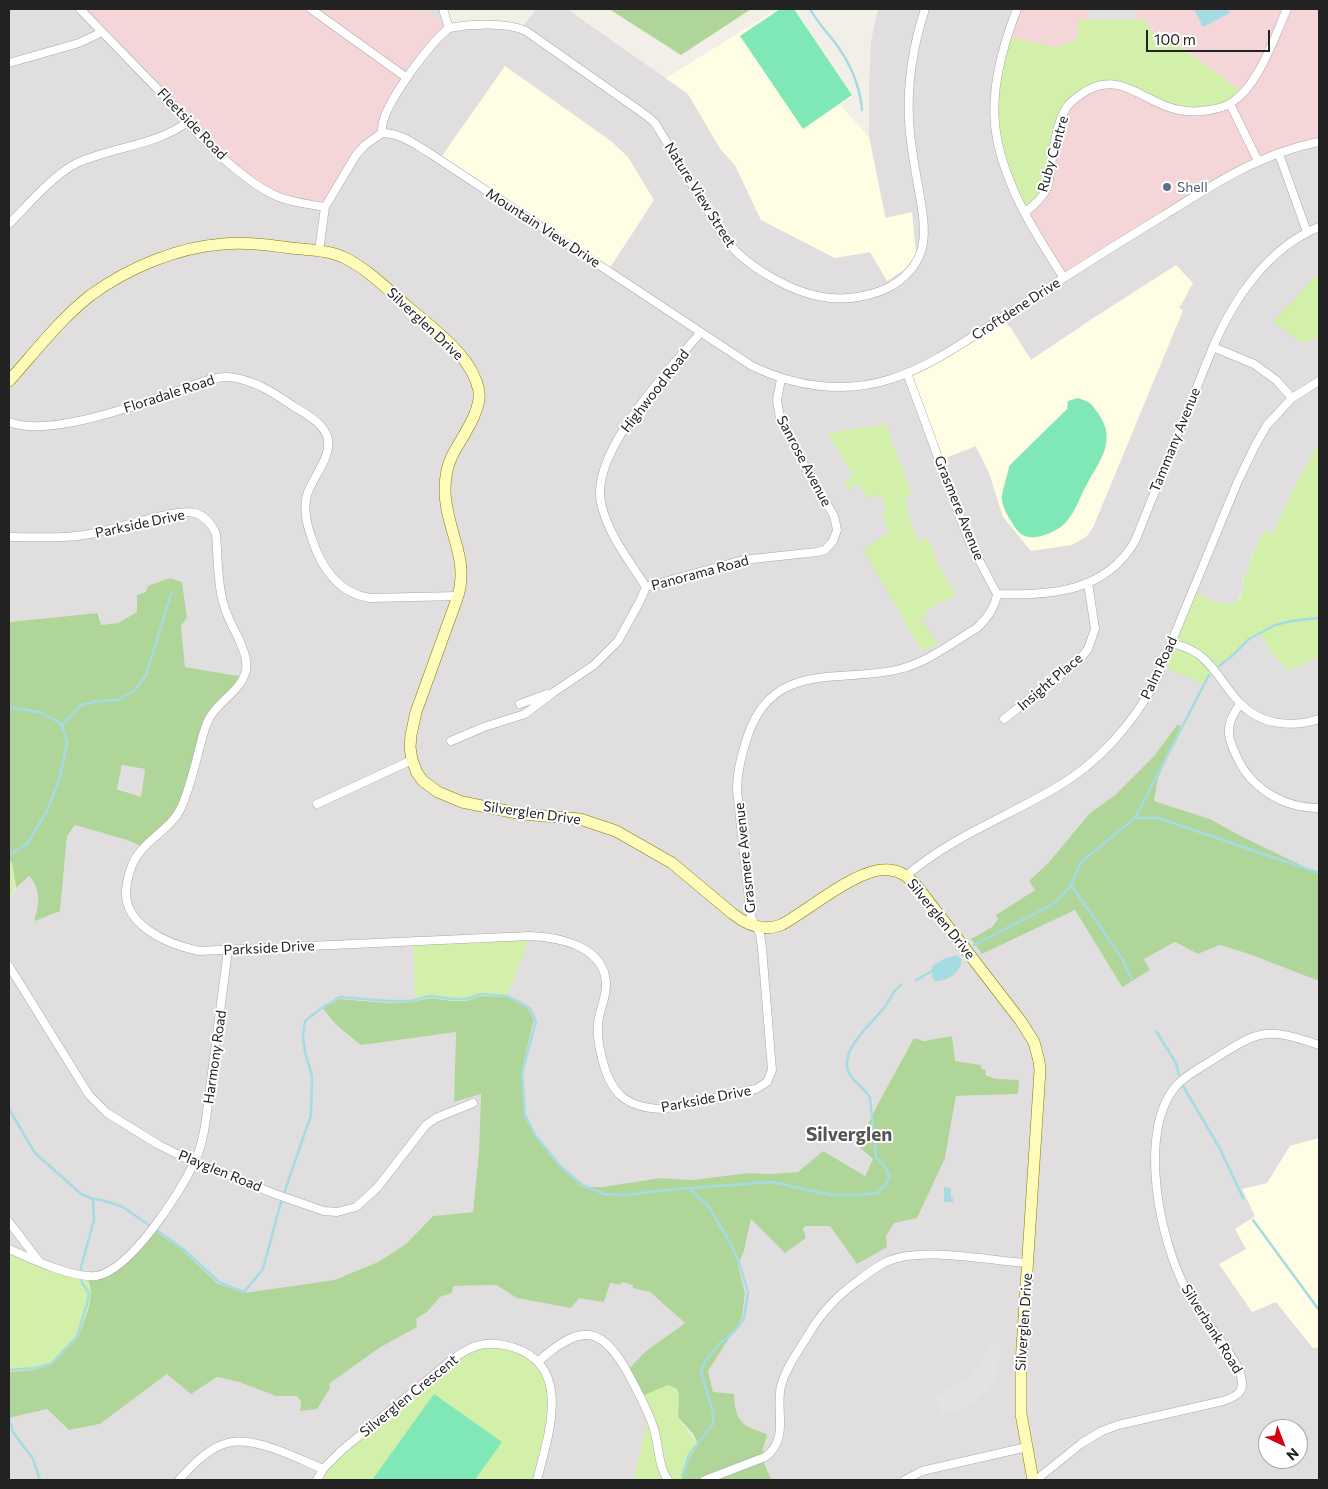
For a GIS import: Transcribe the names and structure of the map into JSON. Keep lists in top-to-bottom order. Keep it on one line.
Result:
{"streets":{"street":["Fleetside Road","Ruby Centre","Nature View Street","Mountain View Drive","Croftdene Drive","Silverglen Drive","Highwood Road","Floradale Road","Tammany Avenue","Sanrose Avenue","Grasmere Avenue","Parkside Drive","Panorama Road","Palm Road","Insight Place","Harmony Road","Playglen Road","Silverbank Road","Silverglen Crescent"]},"crossings":[["Mountain View Drive","Croftdene Drive"],["Mountain View Drive","Highwood Road"],["Croftdene Drive","Highwood Road"],["Croftdene Drive","Sanrose Avenue"],["Croftdene Drive","Grasmere Avenue"],["Silverglen Drive","Floradale Road"],["Silverglen Drive","Grasmere Avenue"],["Silverglen Drive","Parkside Drive"],["Silverglen Drive","Palm Road"],["Silverglen Drive","Silverbank Road"],["Highwood Road","Panorama Road"],["Tammany Avenue","Grasmere Avenue"],["Tammany Avenue","Insight Place"],["Sanrose Avenue","Panorama Road"],["Grasmere Avenue","Parkside Drive"],["Parkside Drive","Harmony Road"],["Harmony Road","Playglen Road"]],"districts":["Silverglen"],"places":["Shell"],"scale_bar":"100 m","north":"bottom right"}
